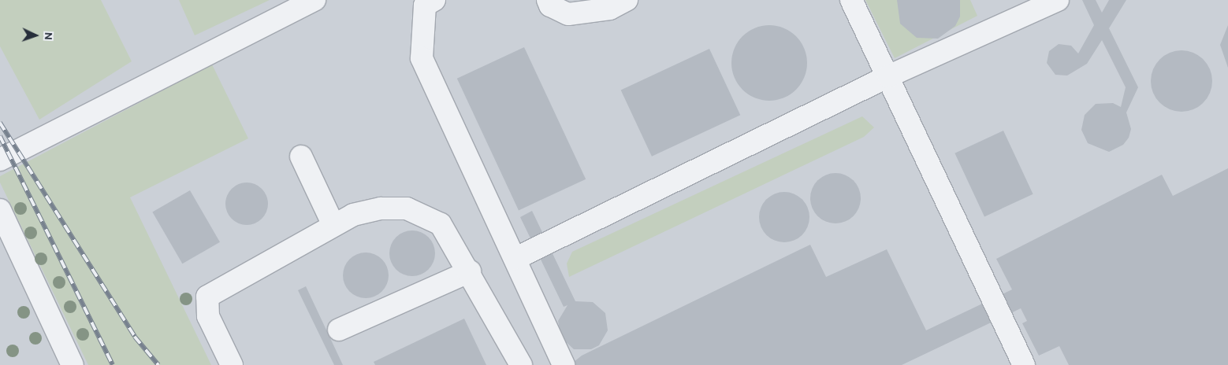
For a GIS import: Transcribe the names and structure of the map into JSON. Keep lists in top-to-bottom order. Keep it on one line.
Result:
{"north":"right"}
